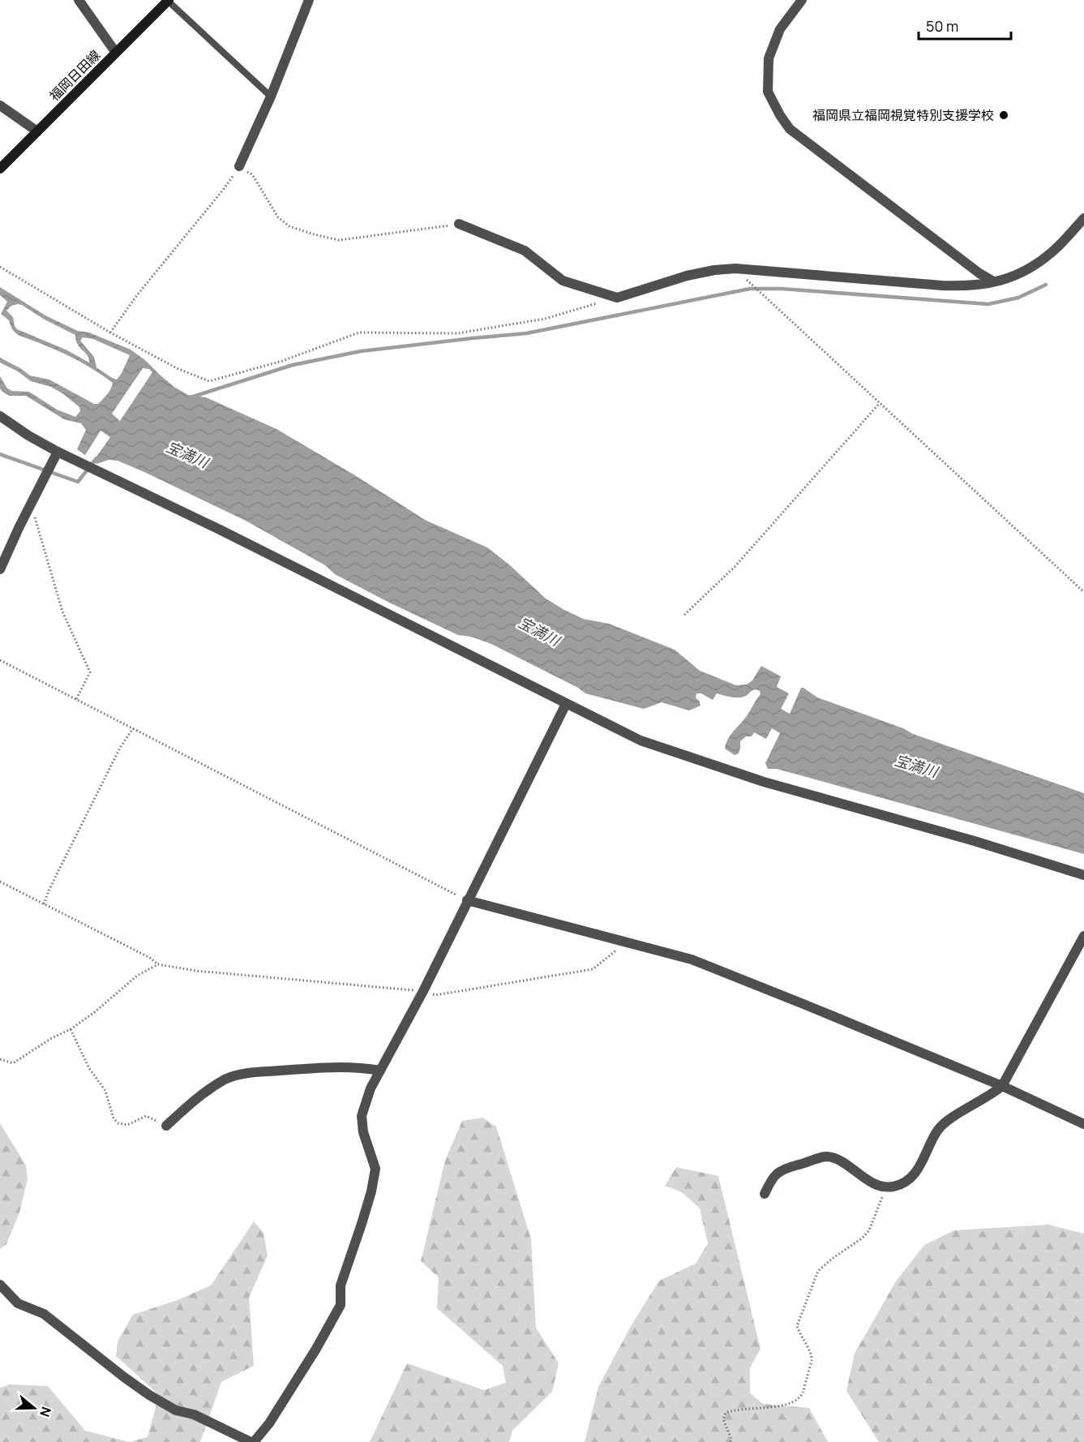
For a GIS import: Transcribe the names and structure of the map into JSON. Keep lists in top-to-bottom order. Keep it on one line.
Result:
{"streets":{"main road":["福岡日田線"]},"water":["宝満川"],"places":["福岡県立福岡視覚特別支援学校"],"scale_bar":"50 m","north":"right"}
